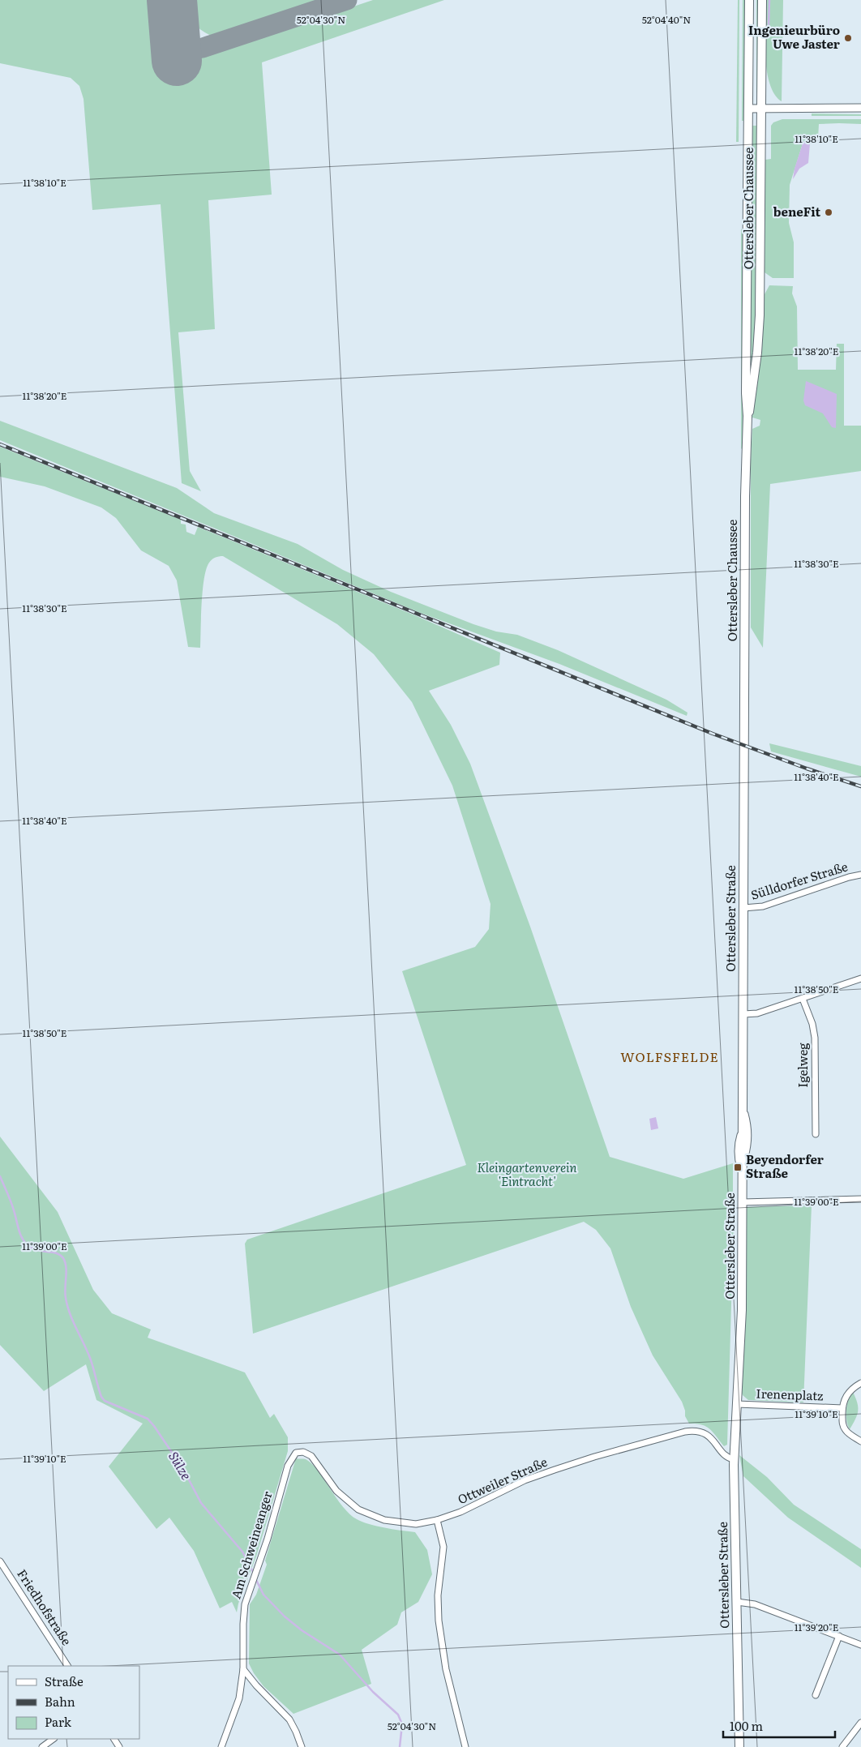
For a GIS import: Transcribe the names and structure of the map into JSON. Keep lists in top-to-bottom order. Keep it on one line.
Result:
{"streets":{"main road":["Ottersleber Chaussee","Ottersleber Straße"],"street":["Sülldorfer Straße","Igelweg","Irenenplatz","Ottweiler Straße","Am Schweineanger","Friedhofstraße"]},"crossings":[["Ottersleber Chaussee","Ottersleber Straße"],["Sülldorfer Straße","Ottersleber Straße"],["Ottersleber Straße","Irenenplatz"],["Ottersleber Straße","Ottweiler Straße"],["Ottweiler Straße","Am Schweineanger"]],"districts":["WOLFSFELDE"],"water":["Sülze"],"parks":["Kleingartenverein 'Eintracht'"],"places":{"other":["Ingenieurbüro Uwe Jaster","beneFit"],"transit":["Beyendorfer Straße"]},"legend":["Straße","Bahn","Park"],"scale_bar":"100 m","coordinates":["52°04'30\"N","52°04'40\"N","11°38'10\"E","11°38'20\"E","11°38'30\"E","11°38'40\"E","11°38'50\"E","11°39'00\"E","11°39'10\"E","11°39'20\"E"]}
